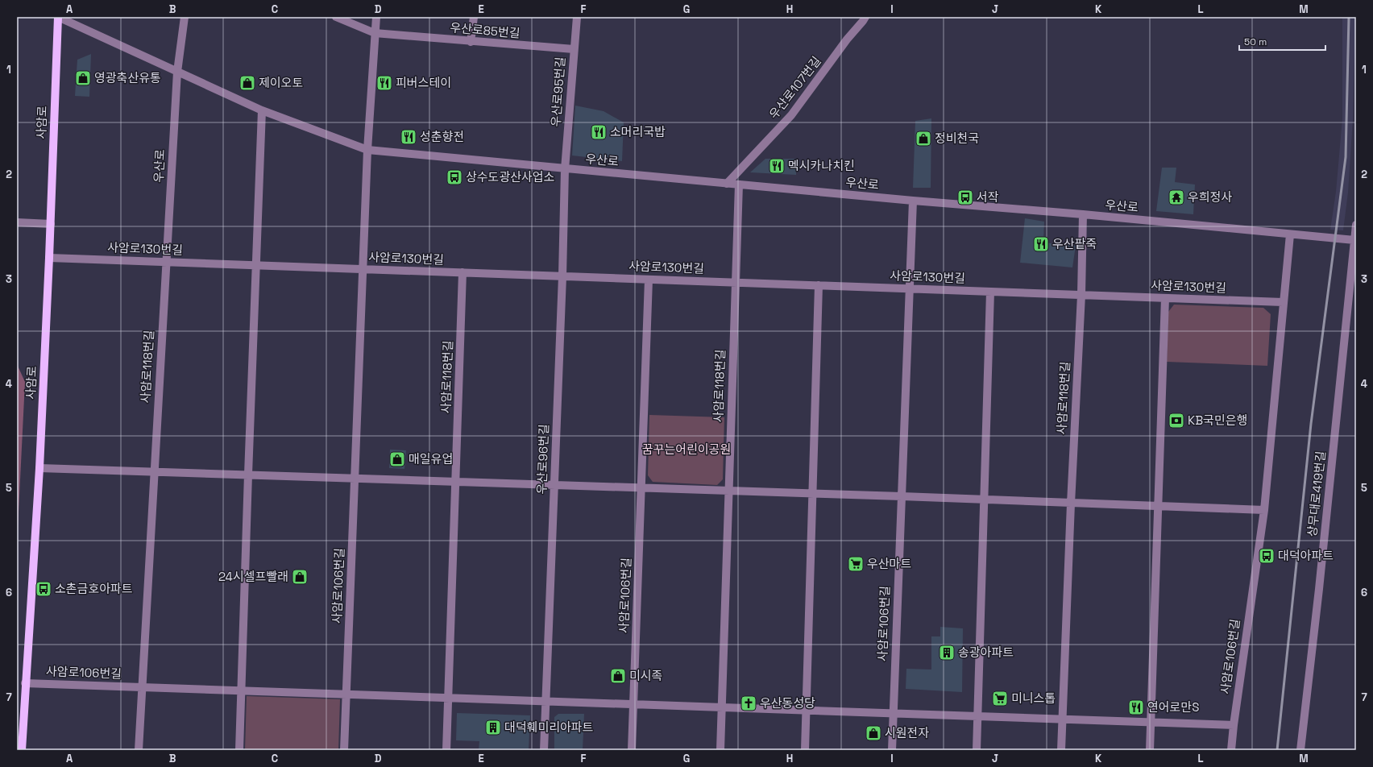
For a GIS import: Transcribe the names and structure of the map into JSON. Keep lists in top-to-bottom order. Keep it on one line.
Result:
{"streets":{"main road":["사암로"],"street":["우산로85번길","우산로107번길","우산로95번길","우산로","사암로130번길","사암로118번길","우산로96번길","상무대로419번길","사암로106번길"]},"crossings":[["우산로85번길","우산로95번길"],["우산로107번길","우산로"],["우산로95번길","우산로"],["우산로95번길","우산로96번길"],["사암로","우산로"],["사암로","사암로130번길"],["사암로","사암로106번길"],["우산로","사암로130번길"],["우산로","사암로118번길"],["우산로","우산로96번길"],["우산로","상무대로419번길"],["우산로","사암로106번길"],["사암로130번길","사암로118번길"],["사암로130번길","우산로96번길"],["사암로130번길","사암로106번길"],["우산로96번길","사암로106번길"]],"parks":["꿈꾸는어린이공원"],"places":{"shop":["영광축산유통","제이오토","정비천국","매일유업","24시셀프빨래","미시족","시원전자"],"restaurant":["피버스테이","소머리국밥","성춘향전","멕시카나치킨","우산팥죽","연어로만S"],"bus stop":["상수도광산사업소","서작","대덕아파트","소촌금호아파트"],"temple":["우희정사"],"bank":["KB국민은행"],"supermarket":["우산마트","미니스톱"],"building":["송광아파트","대덕훼미리아파트"],"church":["우산동성당"]},"scale_bar":"50 m","grid":{"columns":["A","B","C","D","E","F","G","H","I","J","K","L","M"],"rows":["1","2","3","4","5","6","7"]}}
